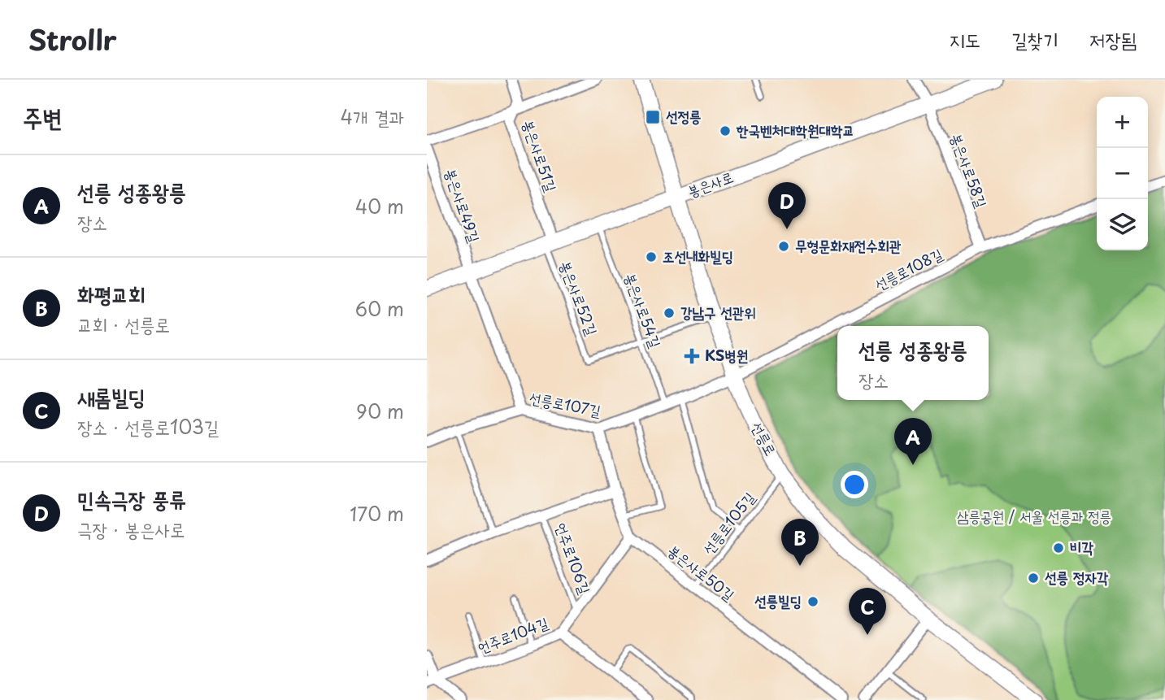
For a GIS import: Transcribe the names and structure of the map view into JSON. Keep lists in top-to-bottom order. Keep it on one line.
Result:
{"streets":{"main road":["봉은사로","선릉로"],"street":["봉은사로51길","봉은사로58길","봉은사로49길","선릉로108길","선릉로107길","언주로106길","봉은사로50길","언주로104길"],"lane":["봉은사로52길","봉은사로54길","선릉로105길"]},"crossings":[["봉은사로51길","봉은사로"],["봉은사로51길","봉은사로52길"],["봉은사로58길","봉은사로"],["봉은사로58길","선릉로108길"],["봉은사로","봉은사로49길"],["봉은사로","봉은사로52길"],["봉은사로","봉은사로54길"],["봉은사로","선릉로"],["선릉로108길","선릉로107길"],["선릉로108길","선릉로"],["봉은사로52길","봉은사로54길"],["봉은사로54길","선릉로107길"],["선릉로107길","선릉로"],["선릉로","선릉로105길"],["선릉로105길","봉은사로50길"],["언주로106길","언주로104길"],["봉은사로50길","언주로104길"]],"parks":["삼릉공원 / 서울 선릉과 정릉"],"places":{"transit":["선정릉"],"other":["한국벤처대학원대학교","무형문화재전수회관","조선내화빌딩","강남구 선관위","비각","선릉 정자각","선릉빌딩"],"health":["KS병원"]},"page":{"header":"Strollr","nav":["지도","길찾기","저장됨"],"heading":["주변","4개 결과"],"map_buttons":["+","−"],"list":[{"mark":"A","name":"선릉 성종왕릉","note":"장소","value":"40 m"},{"mark":"B","name":"화평교회","note":"교회 · 선릉로","value":"60 m"},{"mark":"C","name":"새롬빌딩","note":"장소 · 선릉로103길","value":"90 m"},{"mark":"D","name":"민속극장 풍류","note":"극장 · 봉은사로","value":"170 m"}],"pins":["D","A","B","C"],"popup":["선릉 성종왕릉","장소"]}}
